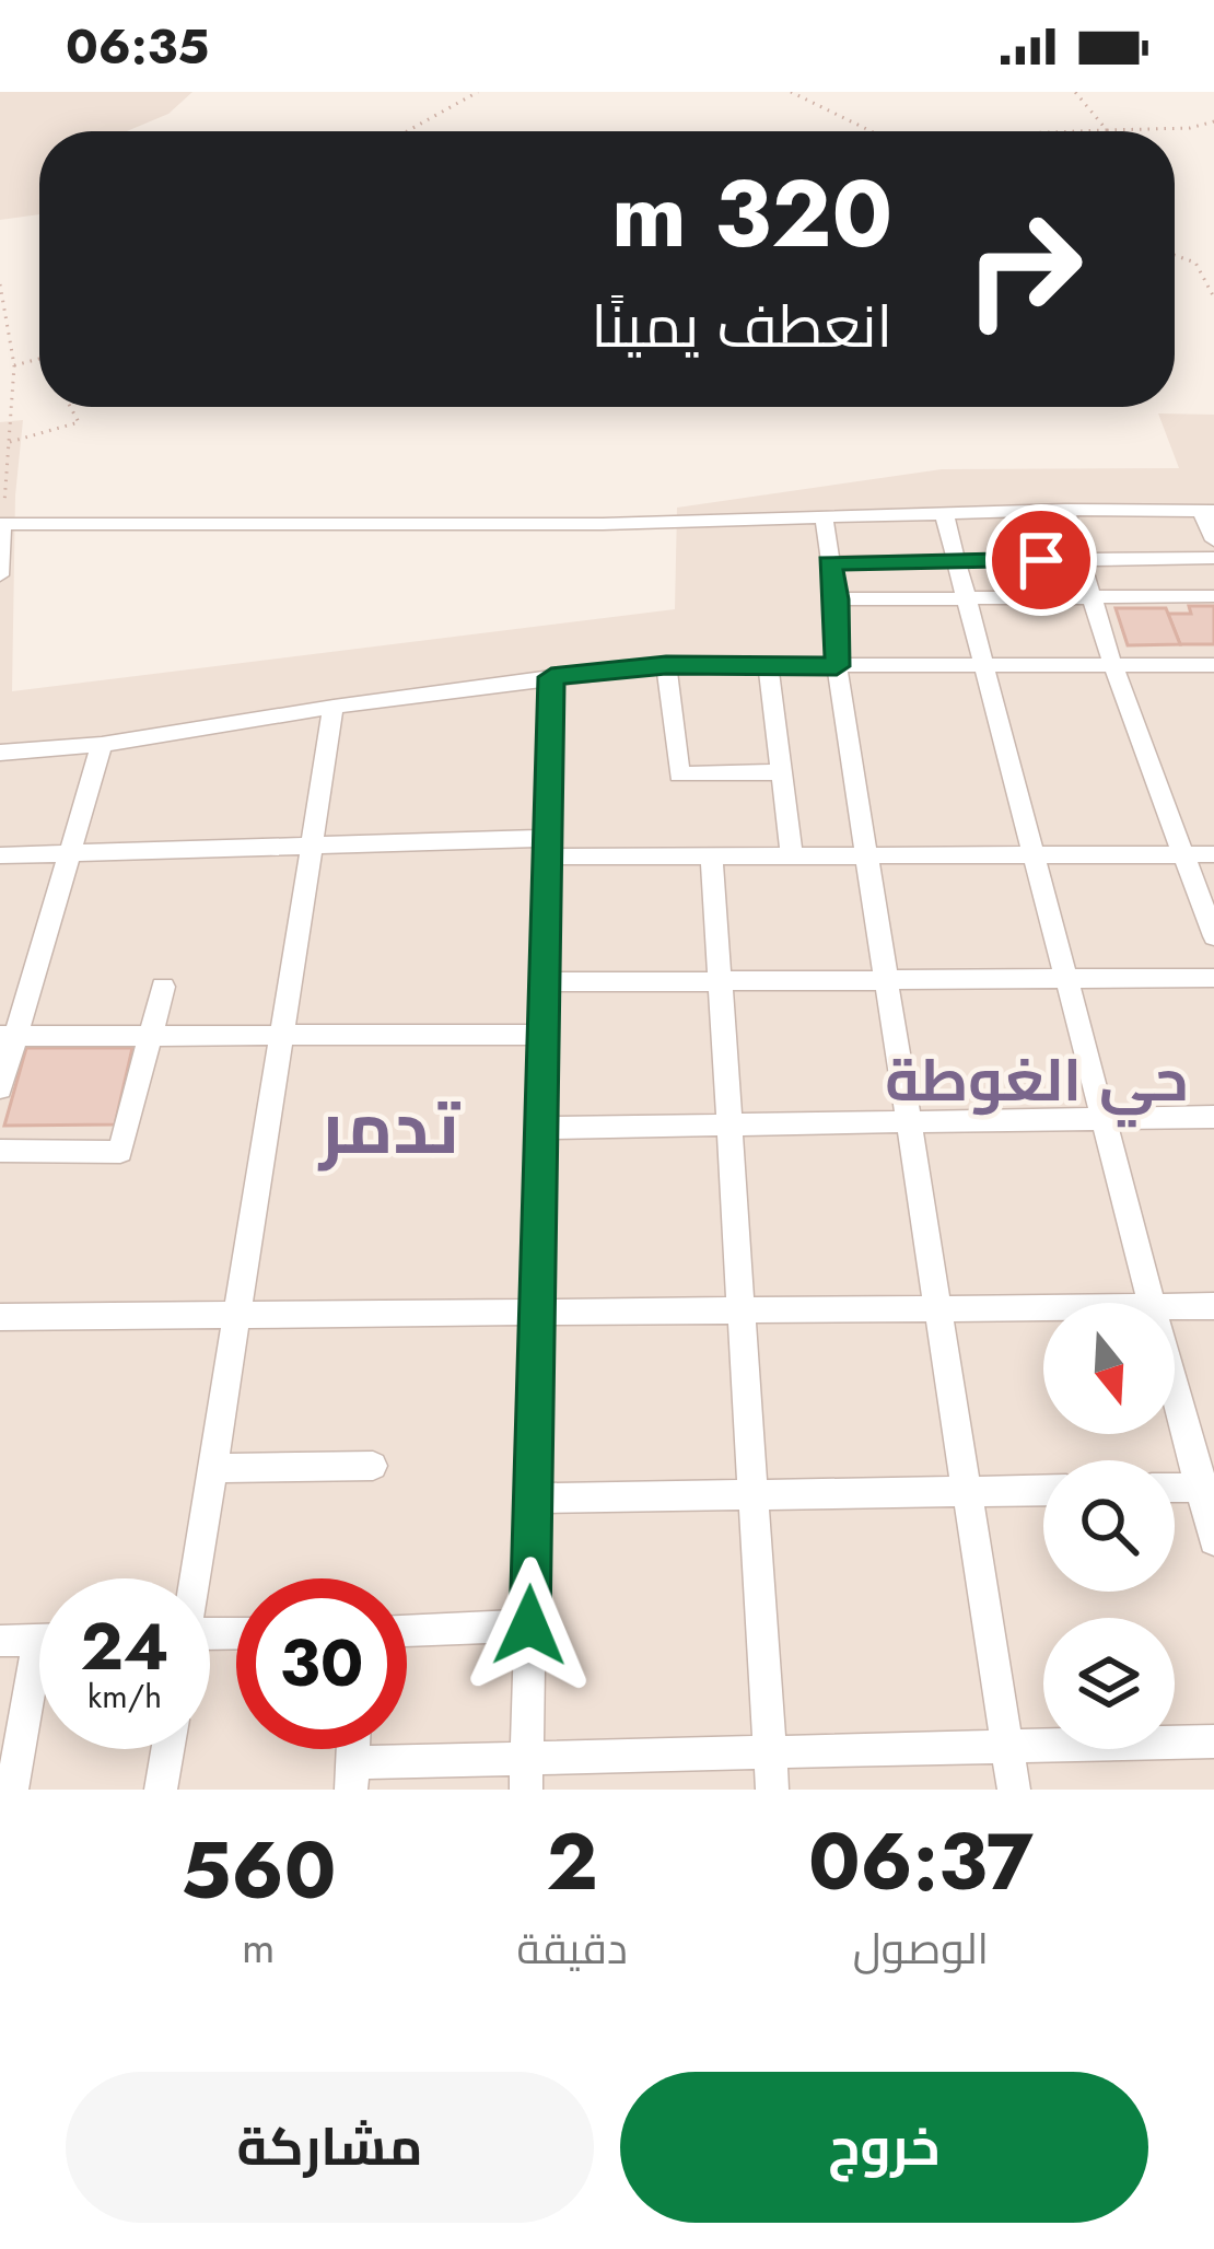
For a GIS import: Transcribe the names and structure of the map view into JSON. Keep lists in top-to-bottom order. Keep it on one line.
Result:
{"districts":["حي الغوطة","تدمر"],"north":"bottom","page":{"status":"06:35","turn":["320 m","انعطف يمينًا"],"speed":"24 km/h","limit":"30","eta":["06:37","الوصول","2","دقيقة","560","m"],"buttons":["خروج","مشاركة"]}}
